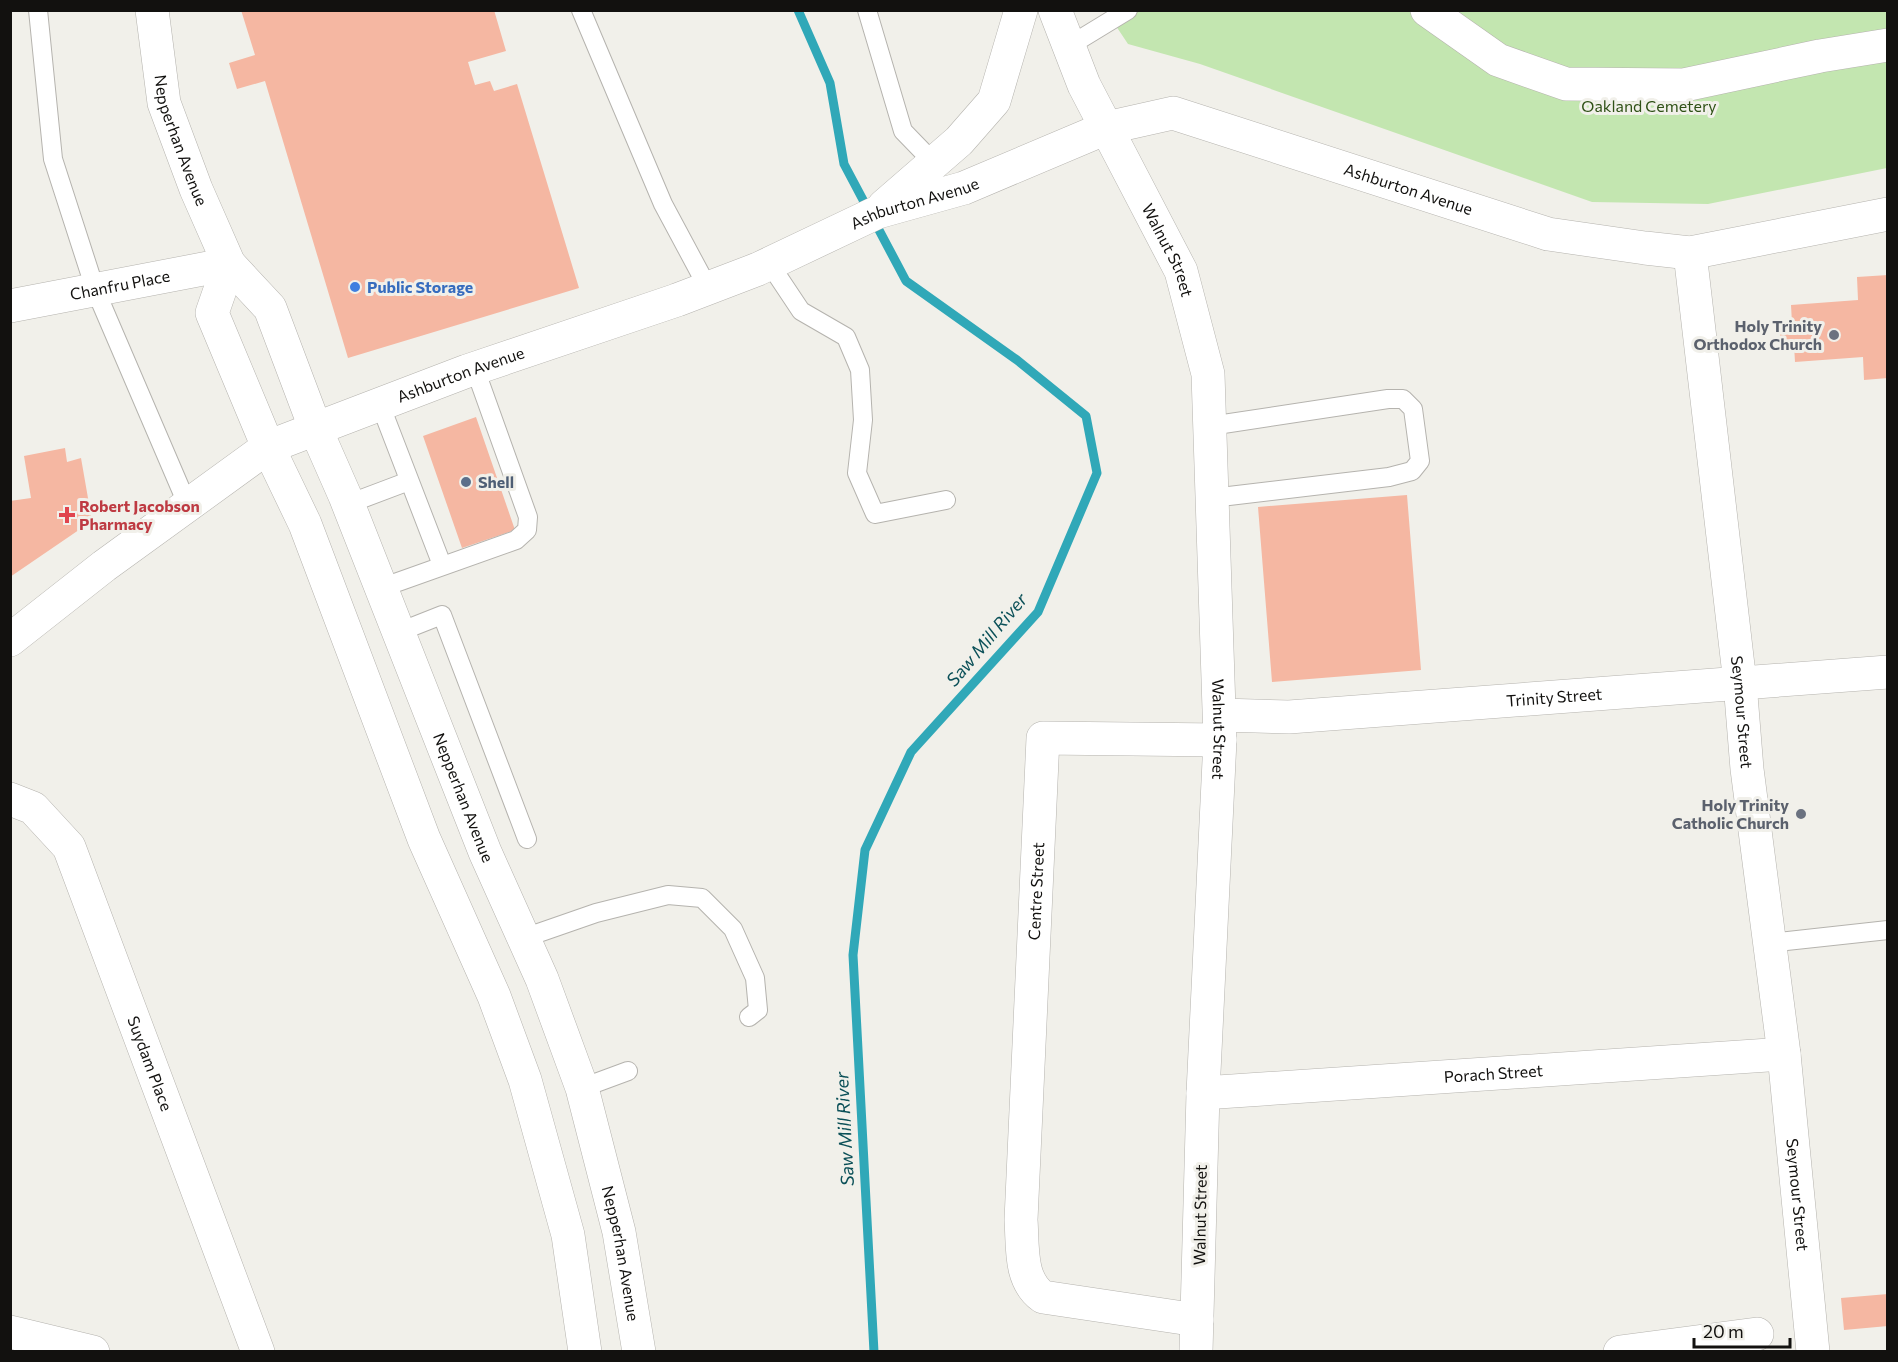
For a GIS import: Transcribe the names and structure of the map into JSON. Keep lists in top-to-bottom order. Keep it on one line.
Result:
{"streets":{"street":["Nepperhan Avenue","Ashburton Avenue","Walnut Street","Chanfru Place","Trinity Street","Seymour Street","Centre Street","Suydam Place","Porach Street"]},"crossings":[["Nepperhan Avenue","Ashburton Avenue"],["Nepperhan Avenue","Chanfru Place"],["Ashburton Avenue","Walnut Street"],["Ashburton Avenue","Seymour Street"],["Walnut Street","Trinity Street"],["Walnut Street","Centre Street"],["Walnut Street","Porach Street"],["Trinity Street","Seymour Street"],["Trinity Street","Centre Street"],["Seymour Street","Porach Street"]],"water":["Saw Mill River"],"parks":["Oakland Cemetery"],"places":{"other":["Public Storage","Holy Trinity Orthodox Church","Shell","Holy Trinity Catholic Church"],"health":["Robert Jacobson Pharmacy"]},"scale_bar":"20 m"}
